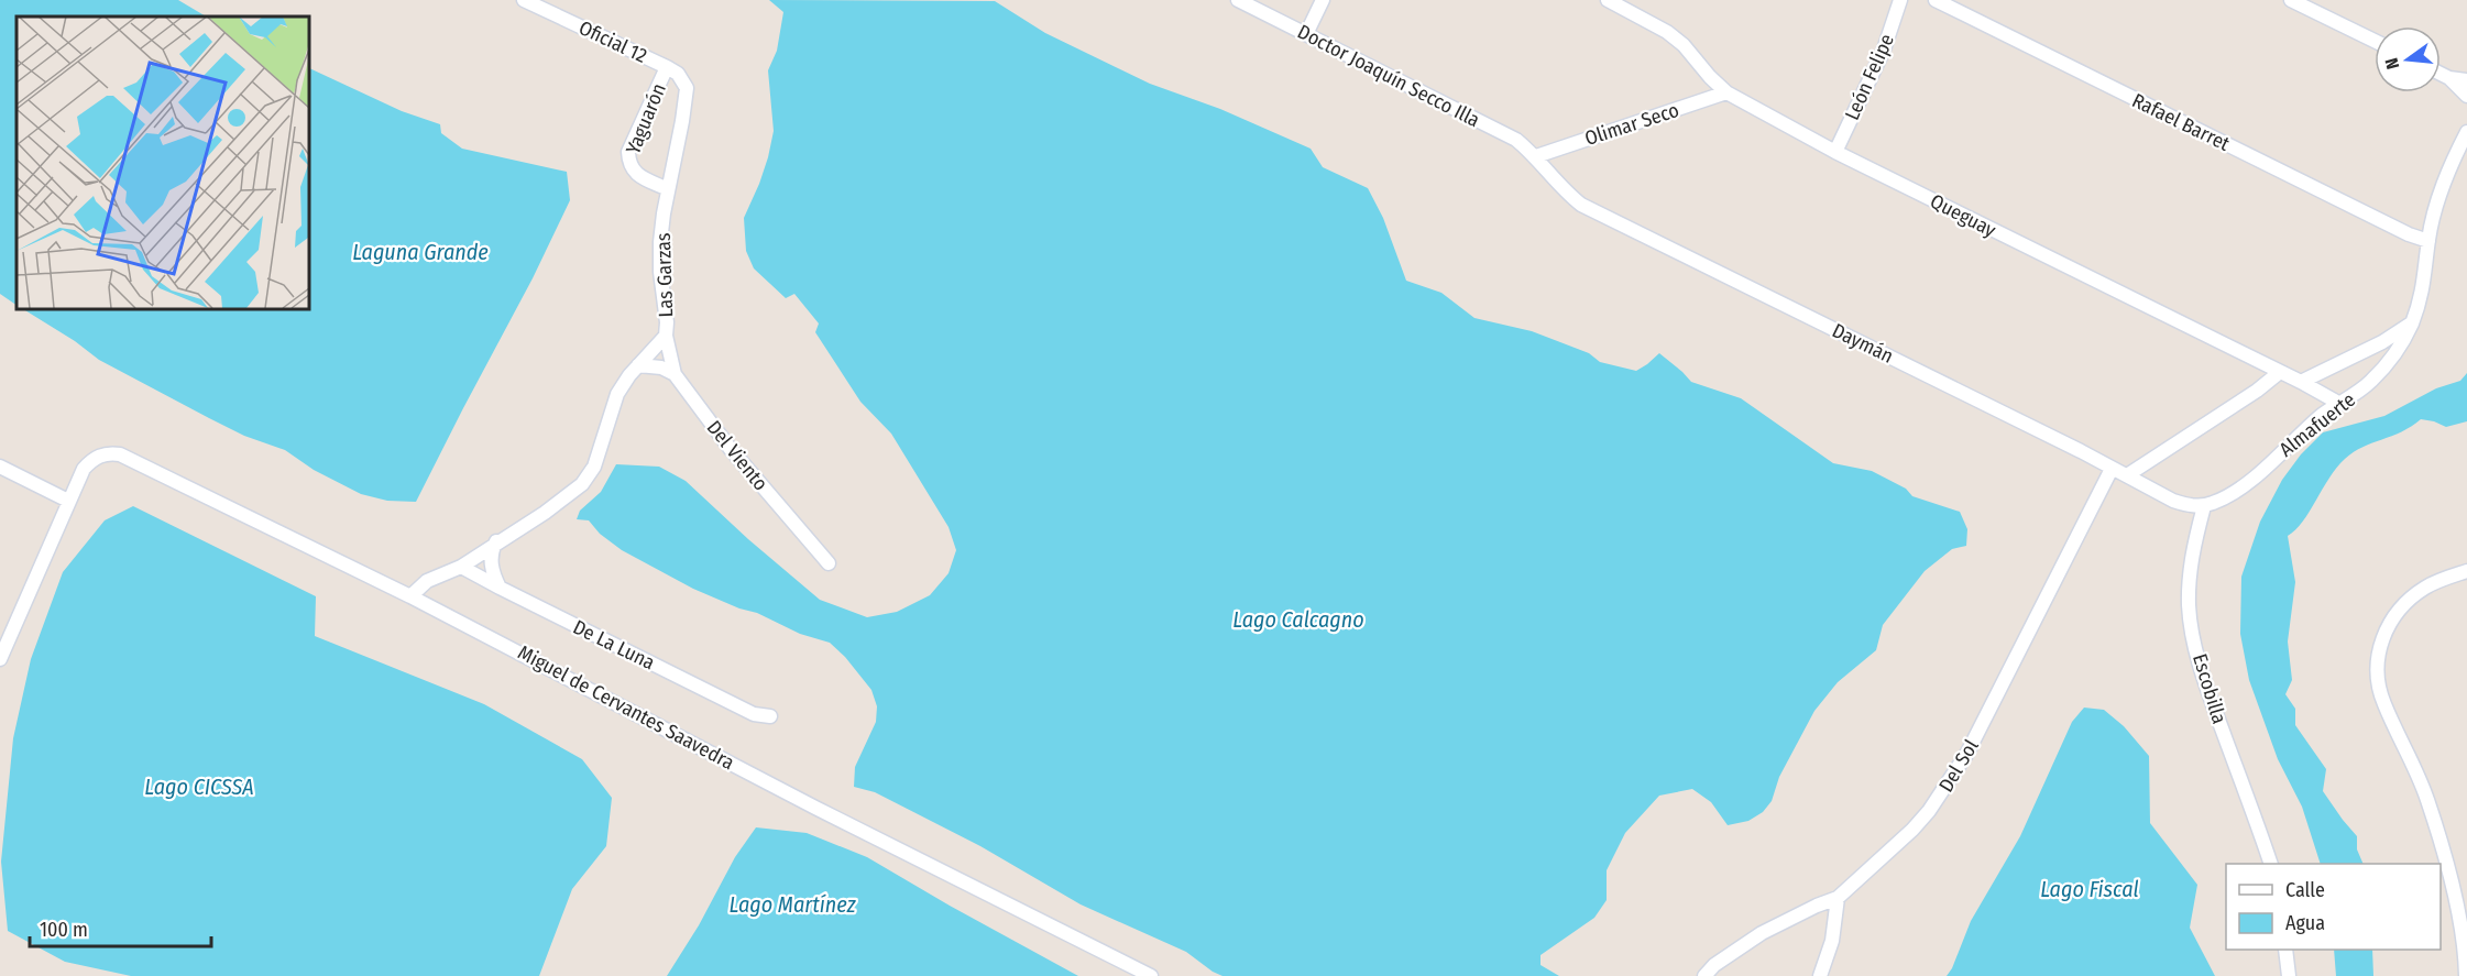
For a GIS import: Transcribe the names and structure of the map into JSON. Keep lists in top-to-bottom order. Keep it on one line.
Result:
{"streets":{"street":["Oficial 12","Doctor Joaquín Secco Illa","León Felipe","Yaguarón","Rafael Barret","Olimar Seco","Queguay","Las Garzas","Daymán","Almafuerte","Del Viento","De La Luna","Escobilla","Miguel de Cervantes Saavedra","Del Sol"]},"crossings":[["Oficial 12","Yaguarón"],["Oficial 12","Las Garzas"],["Doctor Joaquín Secco Illa","Olimar Seco"],["Doctor Joaquín Secco Illa","Daymán"],["León Felipe","Queguay"],["Yaguarón","Las Garzas"],["Rafael Barret","Almafuerte"],["Olimar Seco","Queguay"],["Olimar Seco","Daymán"],["Queguay","Almafuerte"],["Las Garzas","De La Luna"],["Las Garzas","Miguel de Cervantes Saavedra"],["Daymán","Almafuerte"],["Daymán","Escobilla"],["Daymán","Del Sol"],["Almafuerte","Escobilla"]],"water":["Laguna Grande","Lago Calcagno","Lago CICSSA","Lago Fiscal","Lago Martínez"],"legend":["Calle","Agua"],"scale_bar":"100 m","north":"left"}
